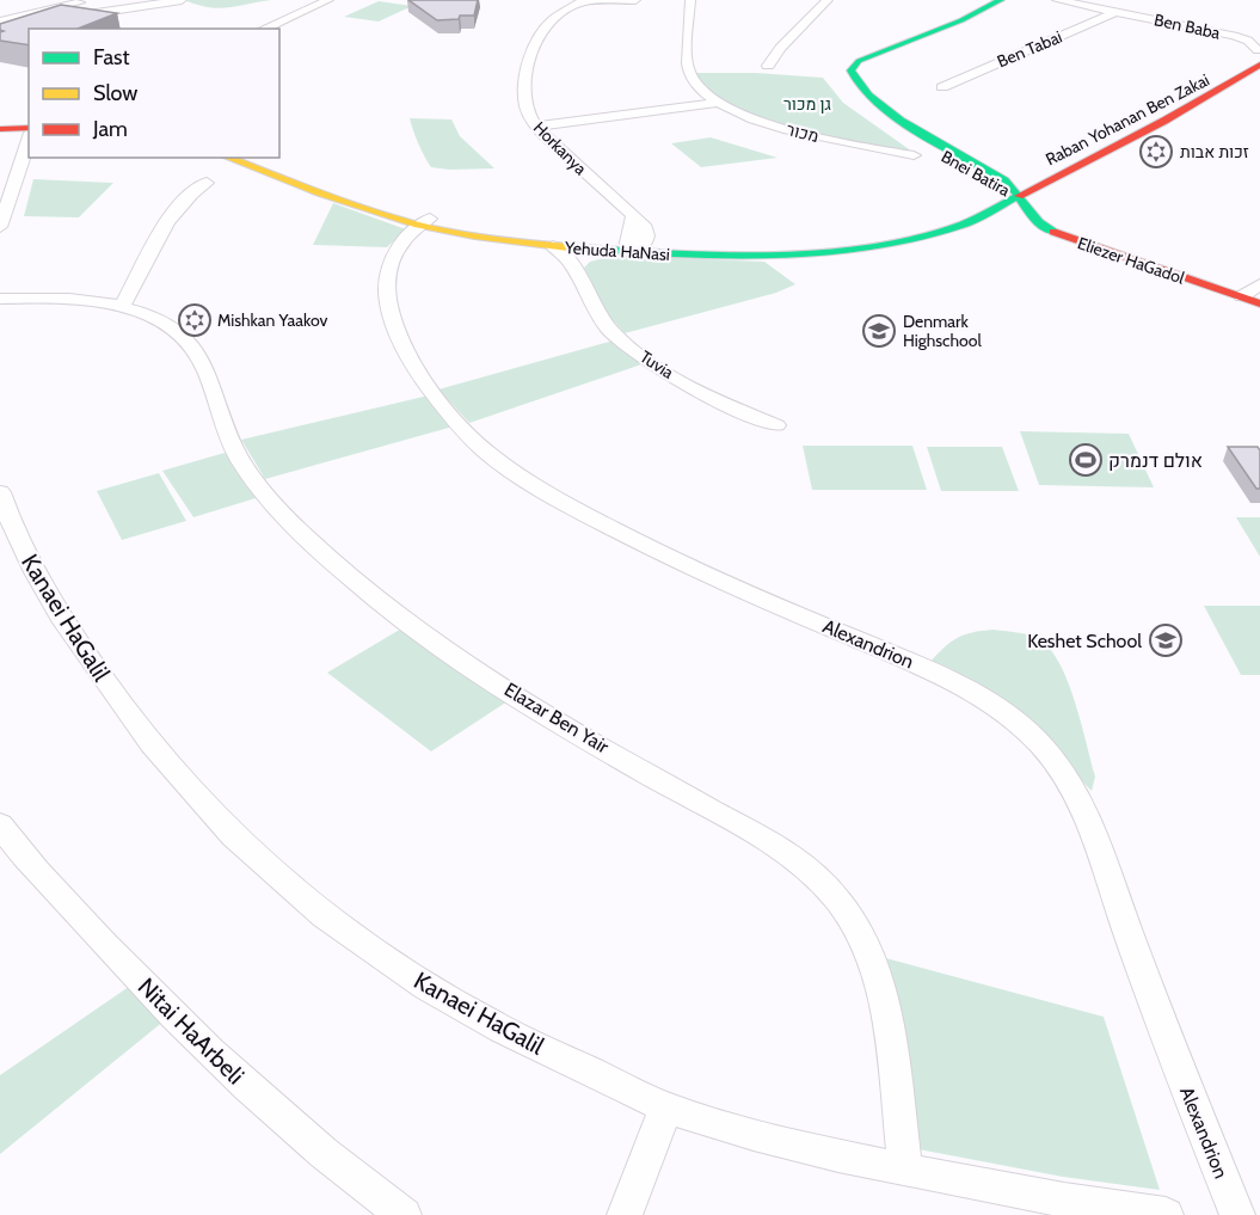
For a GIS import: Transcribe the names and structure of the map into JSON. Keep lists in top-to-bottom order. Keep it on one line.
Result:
{"streets":{"street":["Ben Baba","Ben Tabai","Raban Yohanan Ben Zakai","מכור","Horkanya","Bnei Batira","Yehuda HaNasi","Eliezer HaGadol","Tuvia","Kanaei HaGalil","Alexandrion","Elazar Ben Yair","Nitai HaArbeli"]},"crossings":[["Ben Baba","Ben Tabai"],["Ben Baba","Raban Yohanan Ben Zakai"],["Raban Yohanan Ben Zakai","Bnei Batira"],["Raban Yohanan Ben Zakai","Yehuda HaNasi"],["Raban Yohanan Ben Zakai","Eliezer HaGadol"],["Horkanya","Yehuda HaNasi"],["Bnei Batira","Yehuda HaNasi"],["Bnei Batira","Eliezer HaGadol"],["Yehuda HaNasi","Eliezer HaGadol"],["Yehuda HaNasi","Tuvia"],["Yehuda HaNasi","Alexandrion"],["Kanaei HaGalil","Elazar Ben Yair"]],"parks":["גן מכור"],"places":{"synagogue":["זכות אבות","Mishkan Yaakov"],"school or university":["Denmark Highschool","Keshet School"],"sports":["אולם דנמרק"]},"legend":["Fast","Slow","Jam"]}
